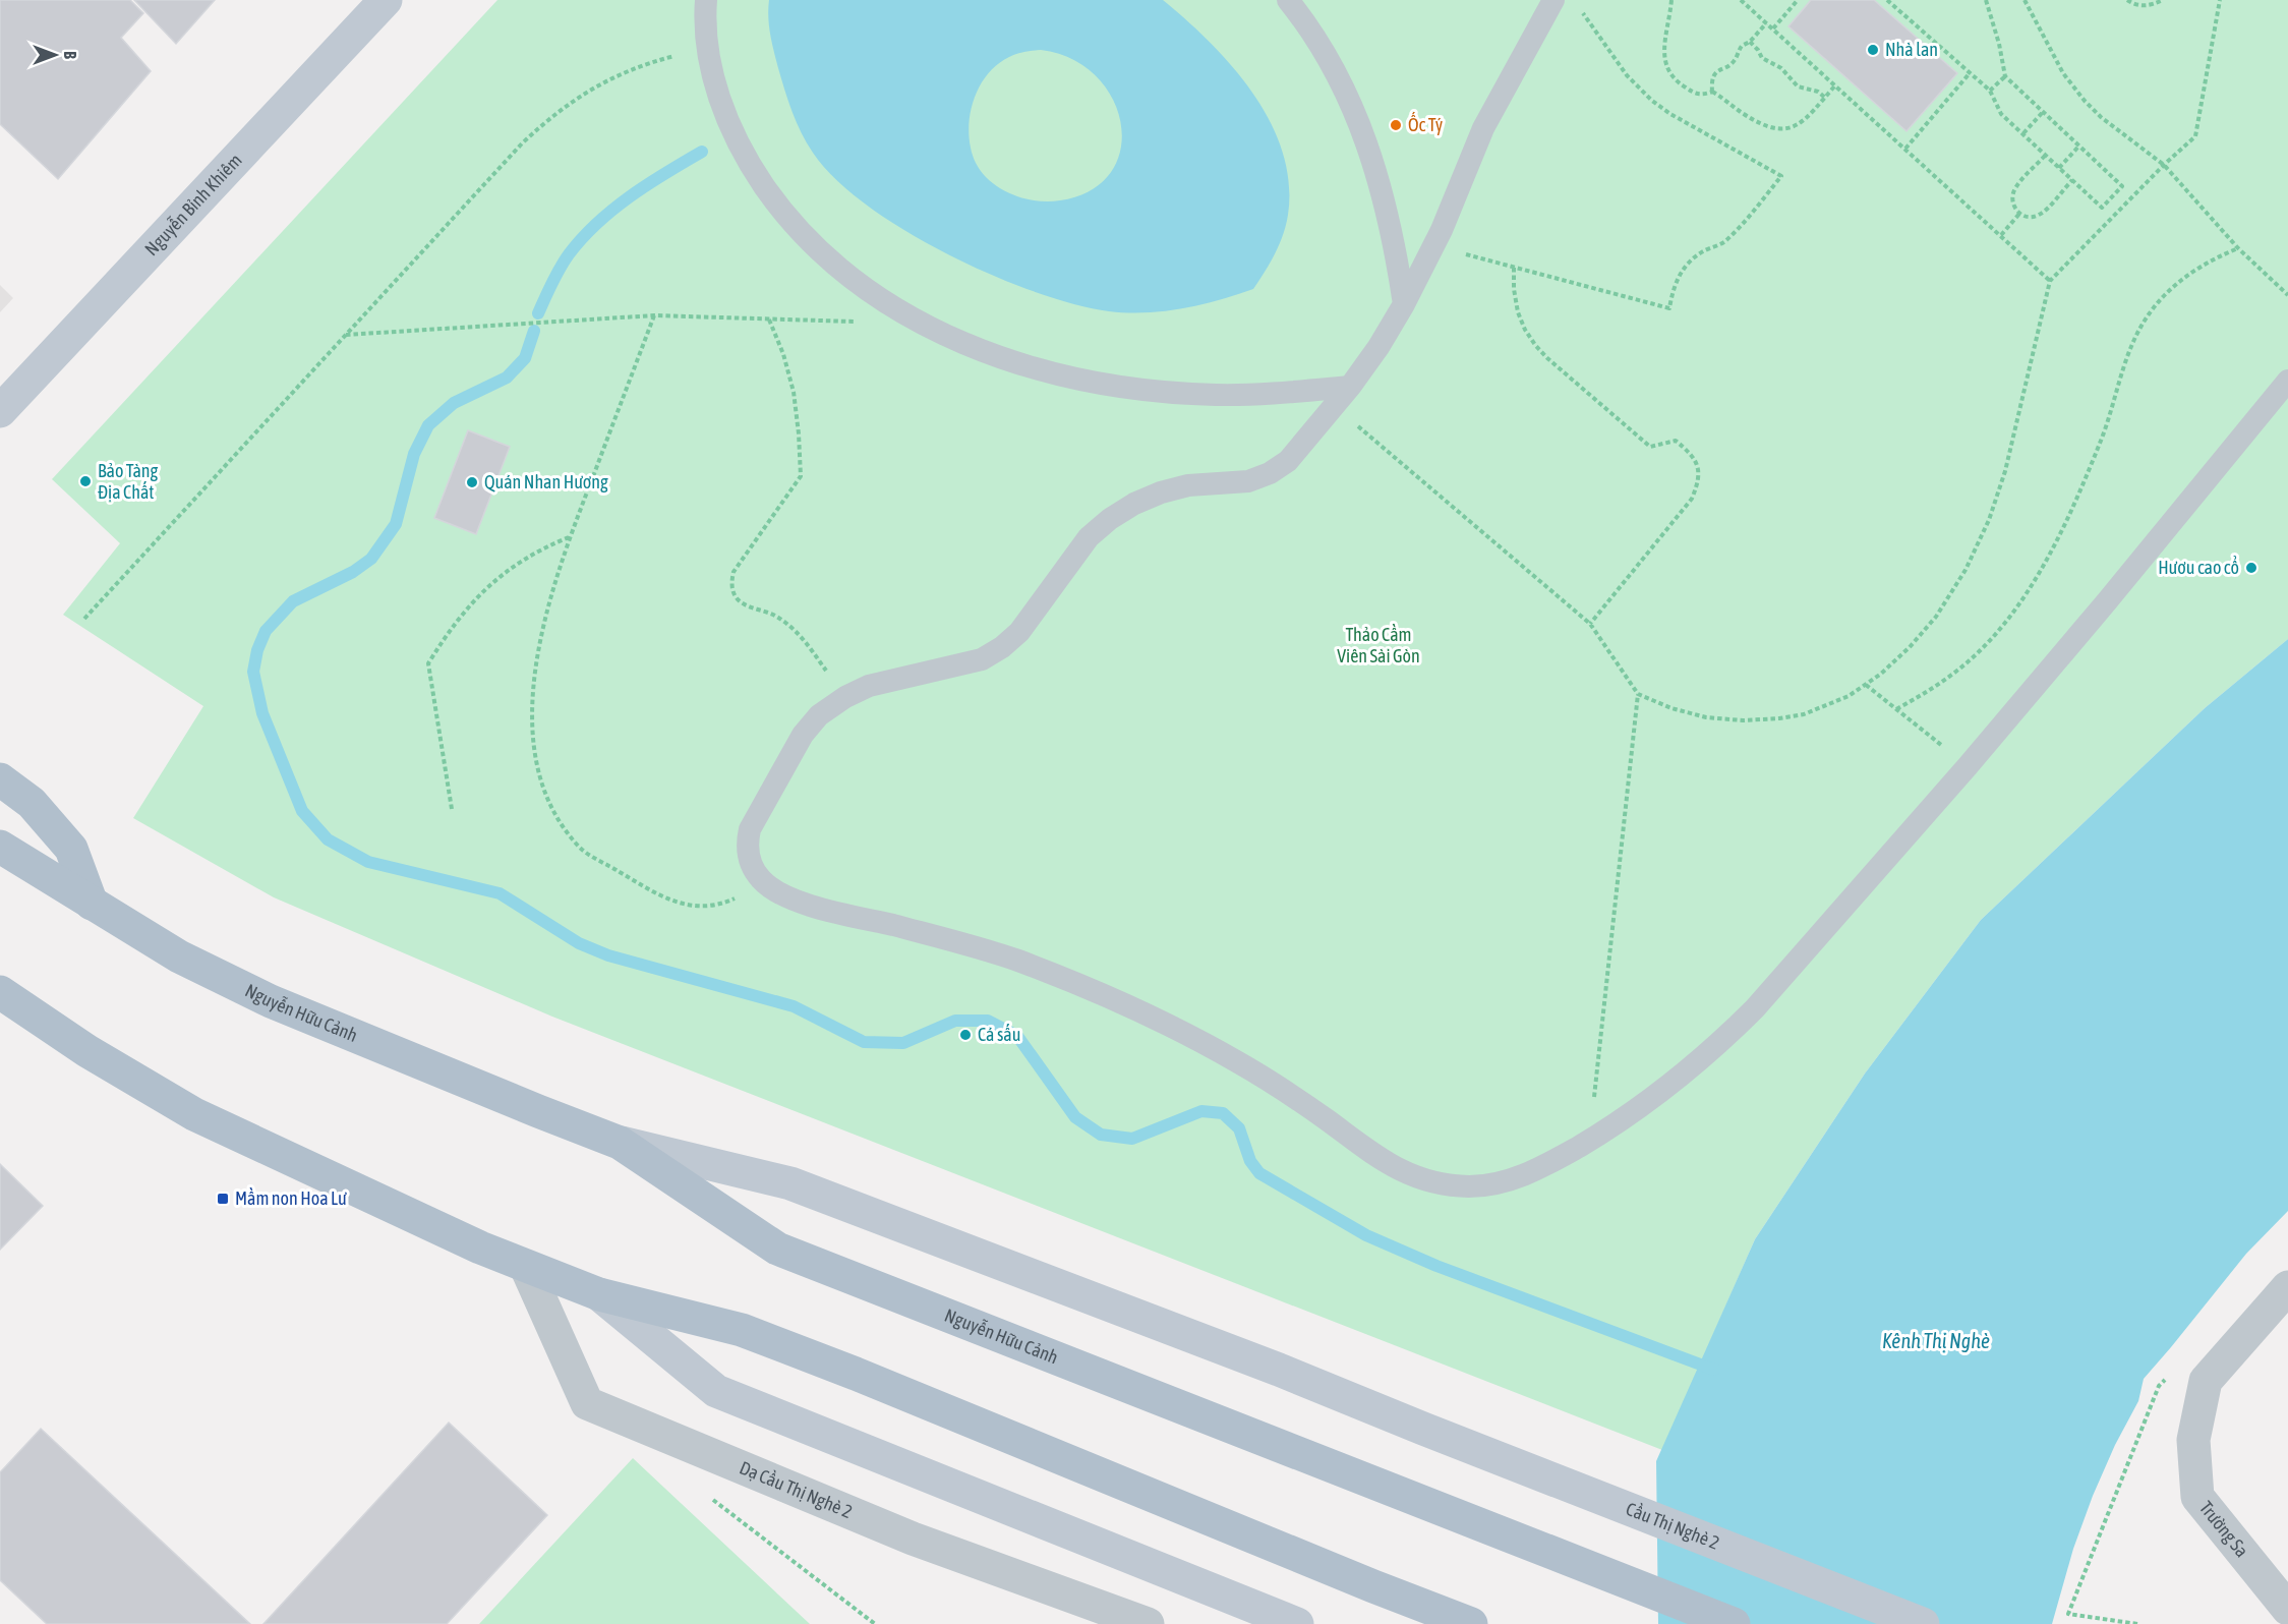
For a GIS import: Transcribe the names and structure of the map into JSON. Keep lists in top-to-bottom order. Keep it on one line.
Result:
{"streets":{"main road":["Nguyễn Bỉnh Khiêm","Nguyễn Hữu Cảnh","Cầu Thị Nghè 2"],"street":["Dạ Cầu Thị Nghè 2","Trường Sa"]},"crossings":[["Nguyễn Hữu Cảnh","Cầu Thị Nghè 2"]],"water":["Kênh Thị Nghè"],"parks":["Thảo Cầm Viên Sài Gòn"],"places":{"other":["Nhà lan","Ốc Tý","Bảo Tàng Địa Chất","Quán Nhan Hương","Hươu cao cổ","Cá sấu"],"transit":["Mầm non Hoa Lư"]},"north":"right"}
